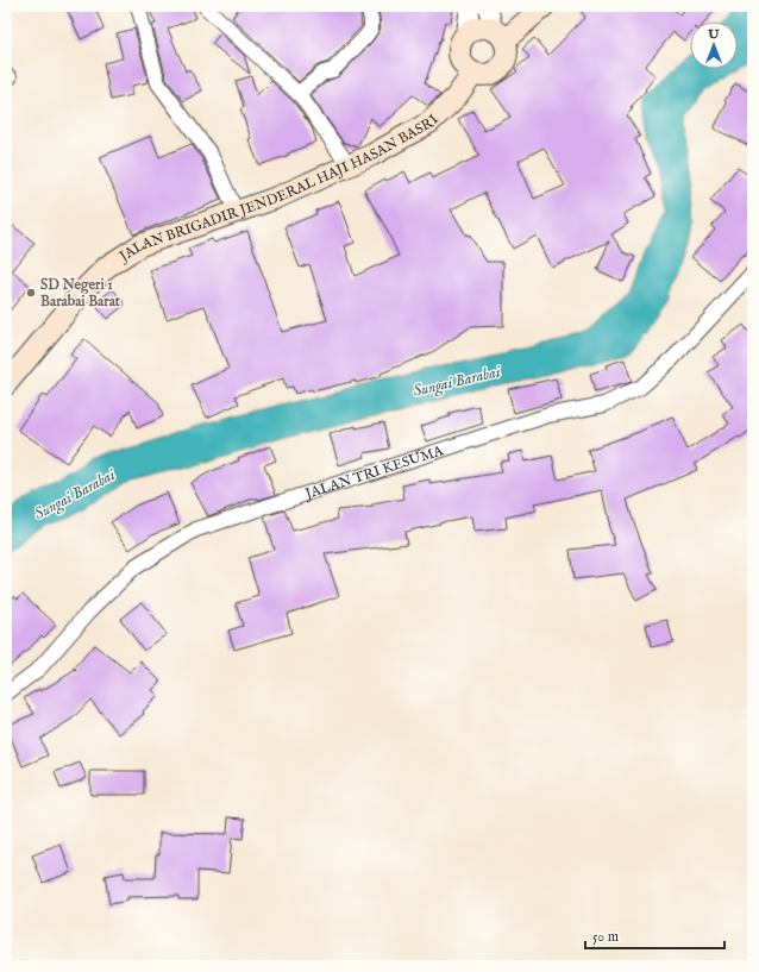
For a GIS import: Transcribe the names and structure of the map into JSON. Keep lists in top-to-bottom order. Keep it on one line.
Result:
{"streets":{"main road":["JALAN BRIGADIR JENDERAL HAJI HASAN BASRI"],"street":["JALAN TRI KESUMA"]},"water":["Sungai Barabai"],"places":["SD Negeri 1 Barabai Barat"],"scale_bar":"50 m","north":"top"}
